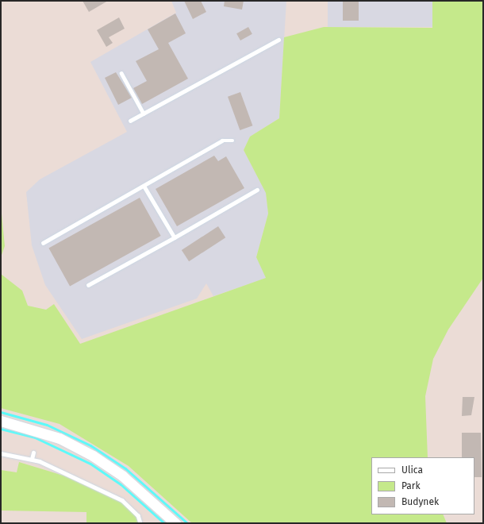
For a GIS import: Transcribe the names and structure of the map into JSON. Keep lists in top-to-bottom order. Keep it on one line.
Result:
{"legend":["Ulica","Park","Budynek"]}
